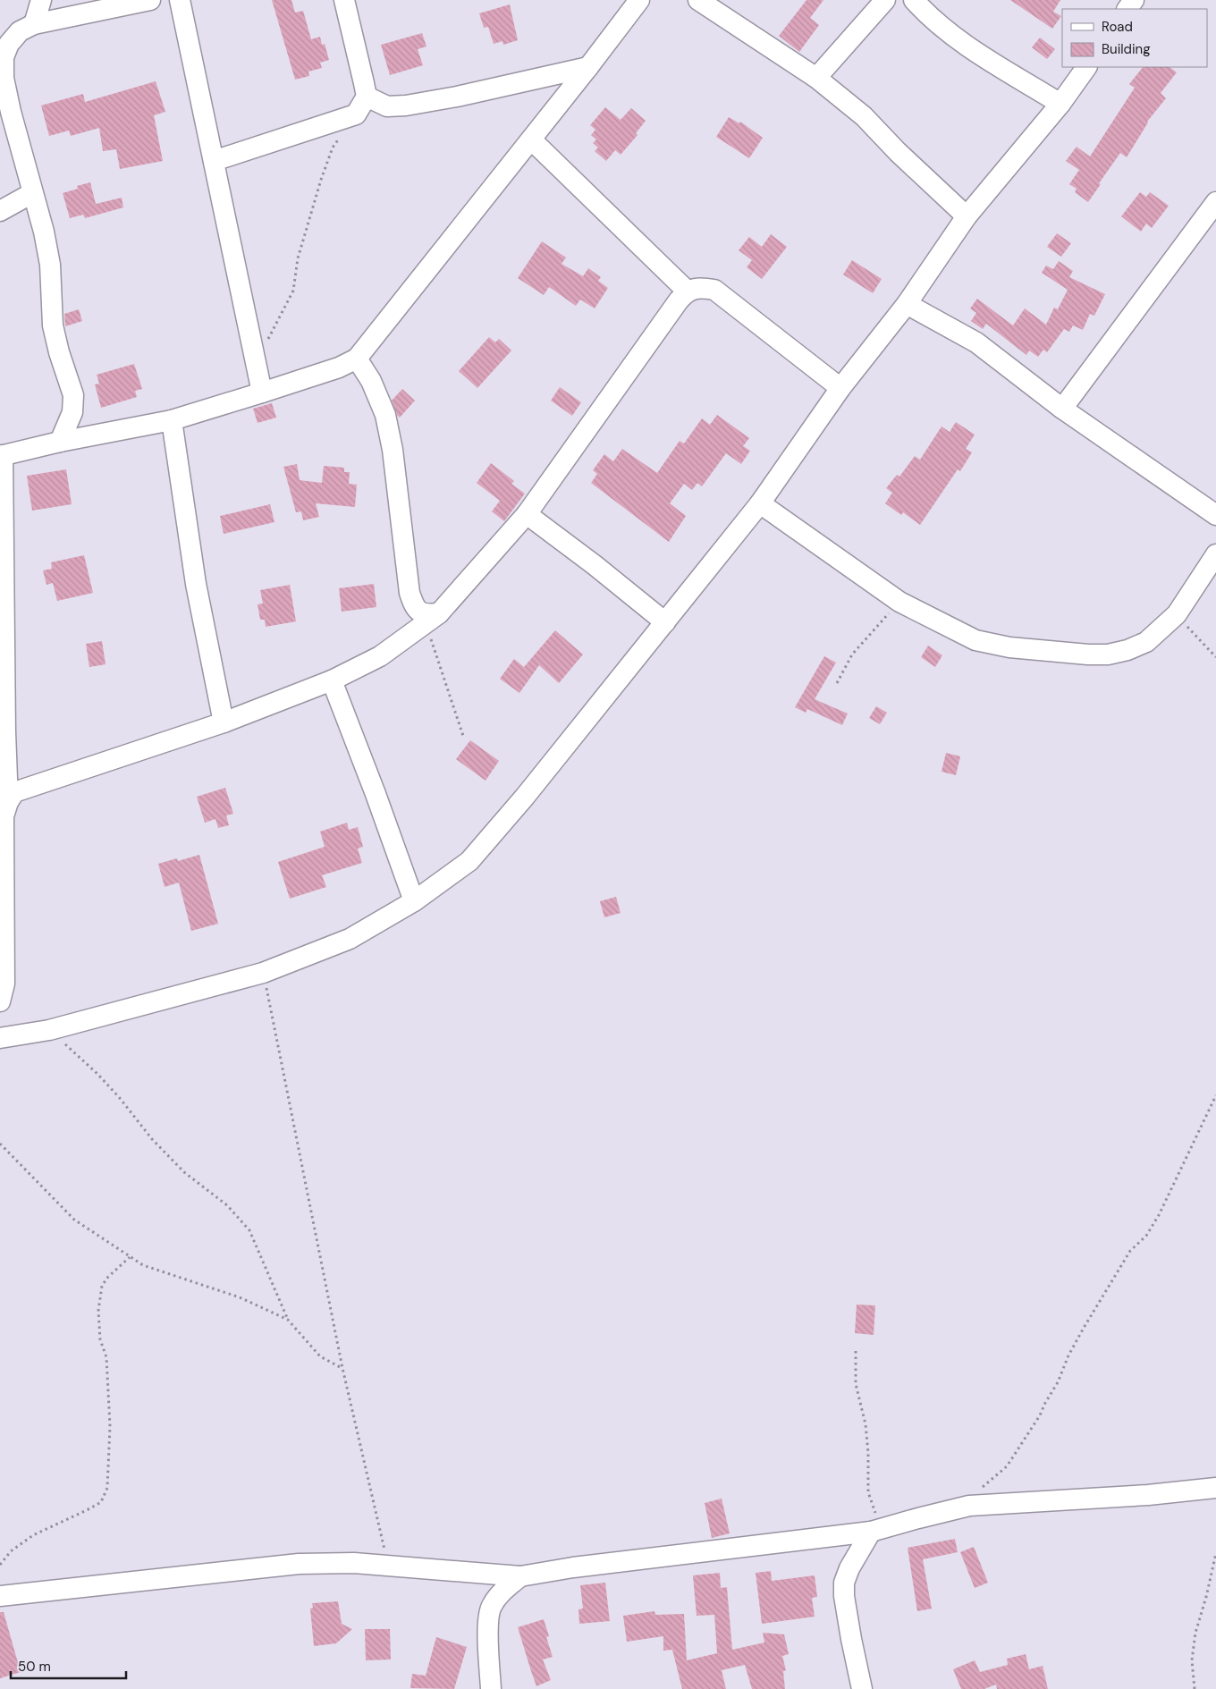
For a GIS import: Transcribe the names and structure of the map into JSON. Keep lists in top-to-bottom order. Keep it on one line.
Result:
{"legend":["Road","Building"],"scale_bar":"50 m"}
